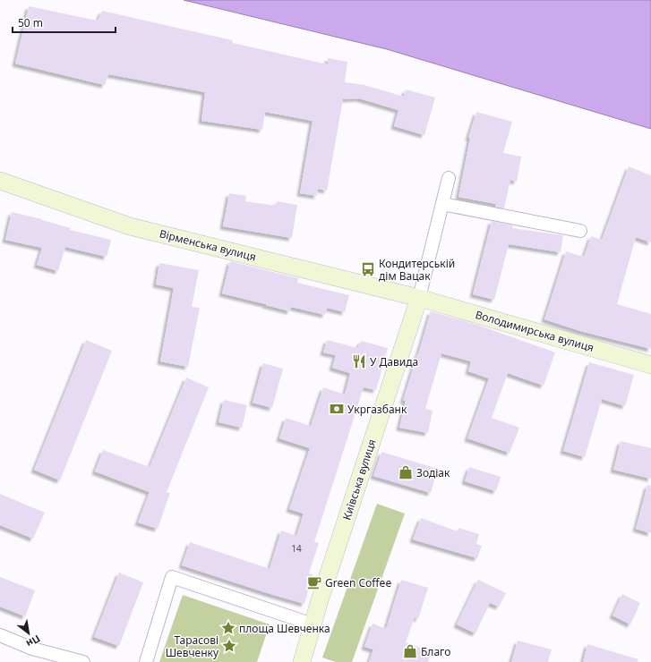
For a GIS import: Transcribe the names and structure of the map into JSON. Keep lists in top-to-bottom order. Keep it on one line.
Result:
{"streets":{"main road":["Вірменська вулиця","Володимирська вулиця","Київська вулиця"]},"crossings":[["Вірменська вулиця","Володимирська вулиця"],["Вірменська вулиця","Київська вулиця"],["Володимирська вулиця","Київська вулиця"]],"places":{"bus stop":["Кондитерській дім Вацак"],"restaurant":["У Давида"],"bank":["Укргазбанк"],"shop":["Зодіак","Благо"],"cafe":["Green Coffee"],"place":["площа Шевченка","Тарасові Шевченку"]},"house_numbers":["14"],"scale_bar":"50 m","north":"bottom right"}
